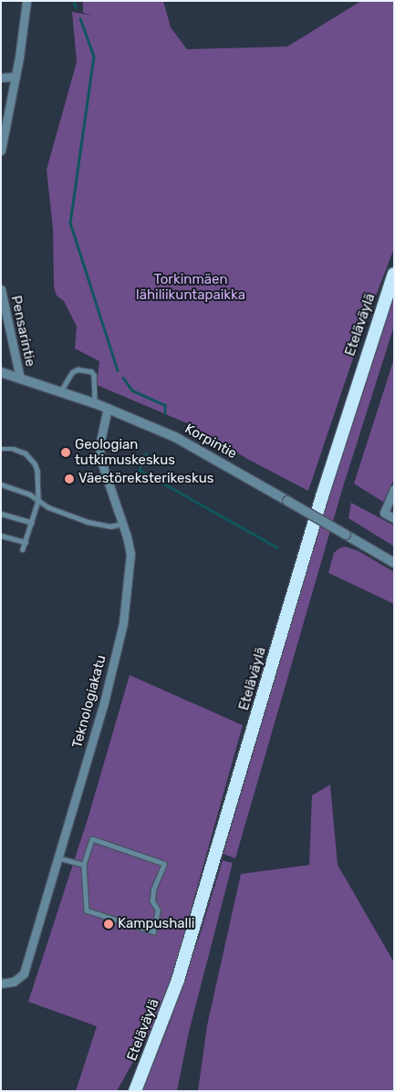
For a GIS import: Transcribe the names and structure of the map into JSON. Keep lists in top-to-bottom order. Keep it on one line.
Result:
{"streets":{"highway":["Eteläväylä"],"street":["Pensarintie","Korpintie","Teknologiakatu"]},"crossings":[["Pensarintie","Korpintie"],["Korpintie","Teknologiakatu"]],"parks":["Torkinmäen lähiliikuntapaikka"],"places":["Geologian tutkimuskeskus","Väestöreksterikeskus","Kampushalli"]}
